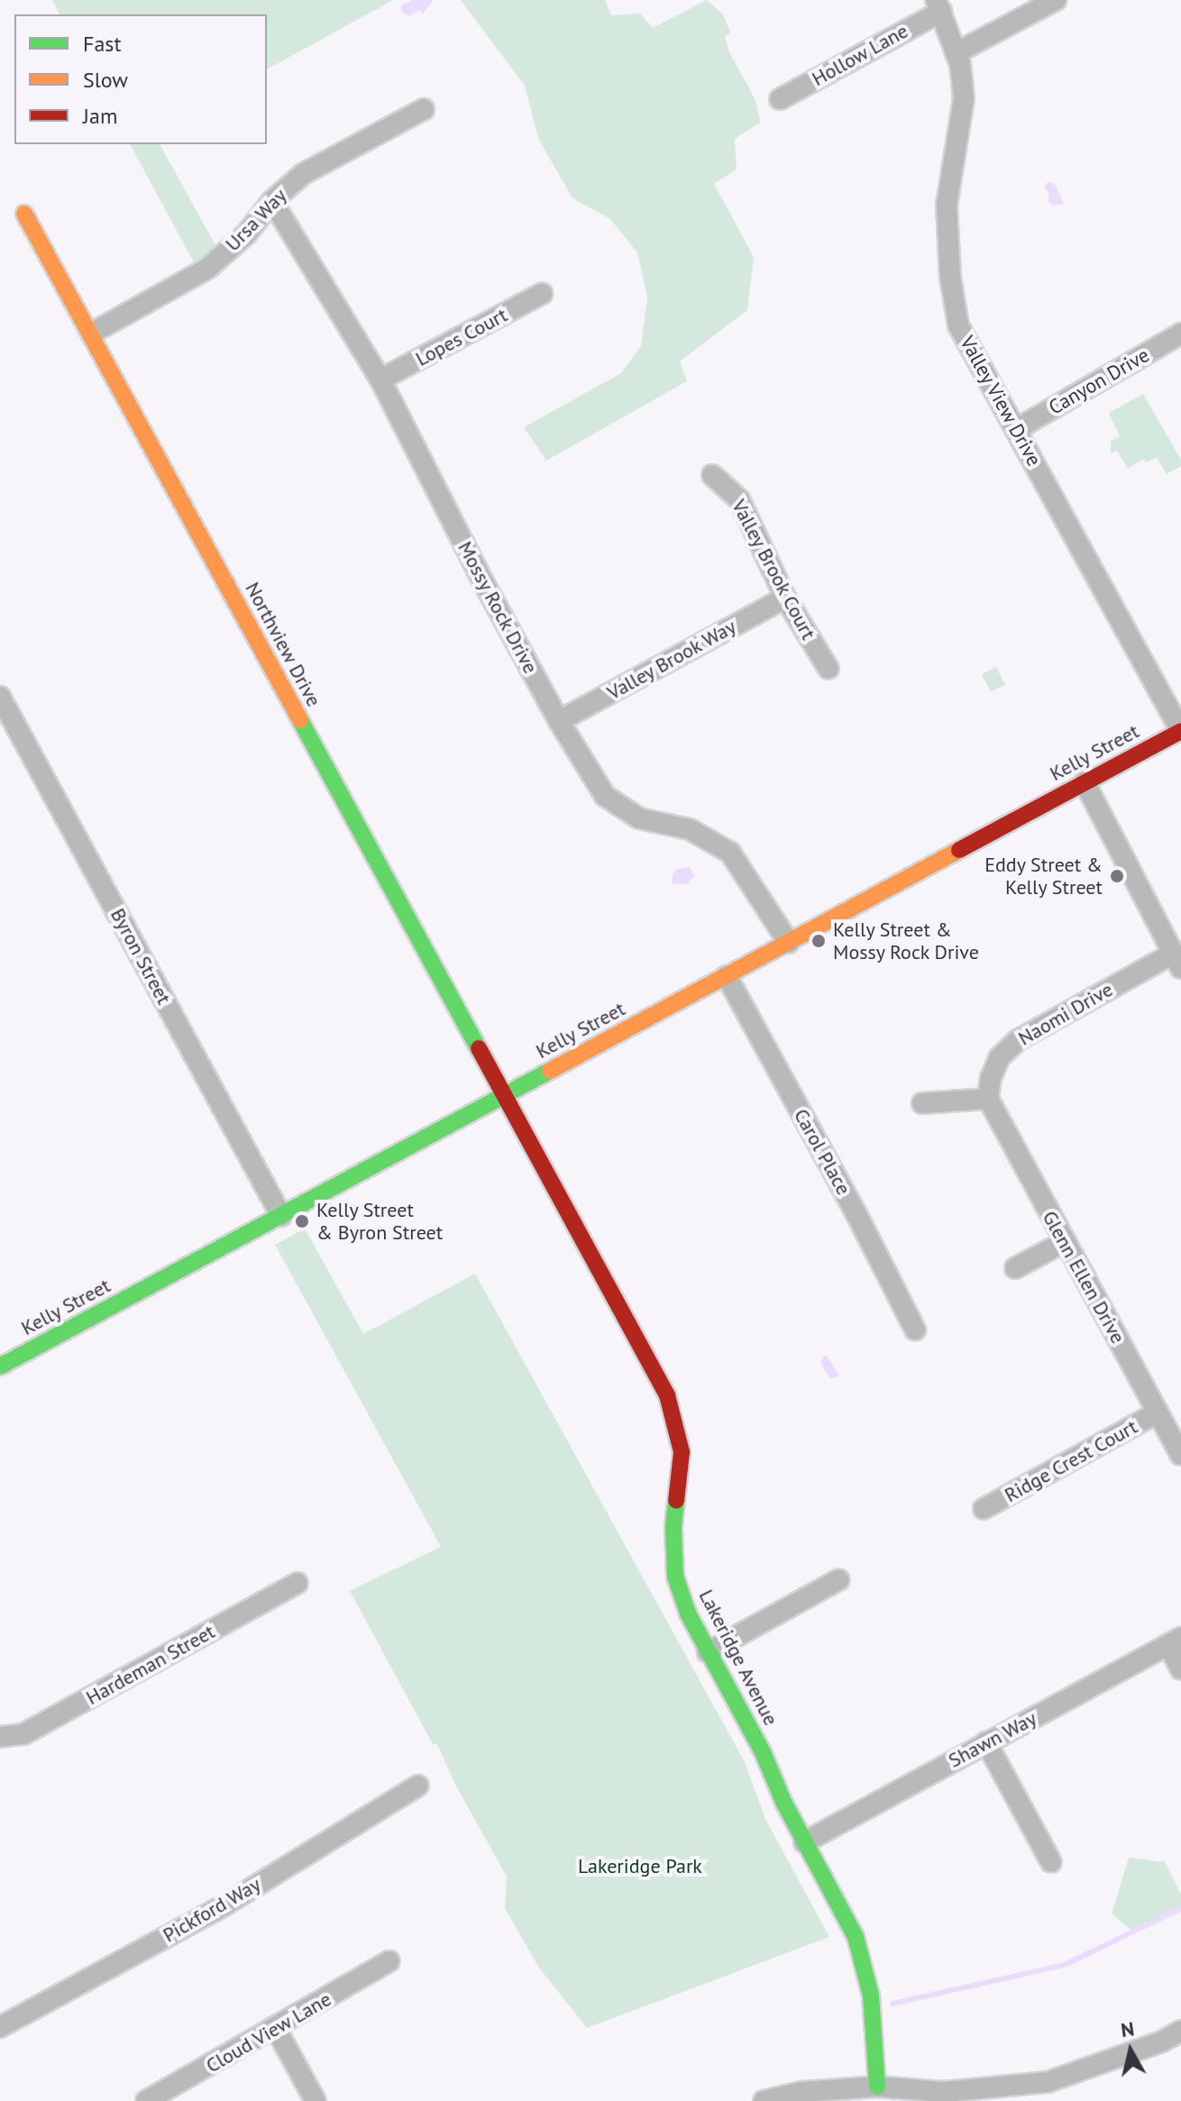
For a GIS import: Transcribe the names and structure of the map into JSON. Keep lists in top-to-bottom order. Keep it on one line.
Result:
{"streets":{"street":["Hollow Lane","Ursa Way","Lopes Court","Canyon Drive","Valley View Drive","Valley Brook Court","Mossy Rock Drive","Northview Drive","Valley Brook Way","Kelly Street","Byron Street","Naomi Drive","Carol Place","Glenn Ellen Drive","Ridge Crest Court","Lakeridge Avenue","Hardeman Street","Shawn Way","Pickford Way","Cloud View Lane"]},"crossings":[["Hollow Lane","Valley View Drive"],["Ursa Way","Mossy Rock Drive"],["Ursa Way","Northview Drive"],["Lopes Court","Mossy Rock Drive"],["Canyon Drive","Valley View Drive"],["Valley View Drive","Kelly Street"],["Valley Brook Court","Valley Brook Way"],["Mossy Rock Drive","Valley Brook Way"],["Mossy Rock Drive","Kelly Street"],["Northview Drive","Kelly Street"],["Northview Drive","Lakeridge Avenue"],["Kelly Street","Byron Street"],["Kelly Street","Carol Place"],["Kelly Street","Lakeridge Avenue"],["Naomi Drive","Glenn Ellen Drive"],["Glenn Ellen Drive","Ridge Crest Court"],["Lakeridge Avenue","Shawn Way"]],"parks":["Lakeridge Park"],"places":["Eddy Street & Kelly Street","Kelly Street & Mossy Rock Drive","Kelly Street & Byron Street"],"legend":["Fast","Slow","Jam"],"north":"top"}
